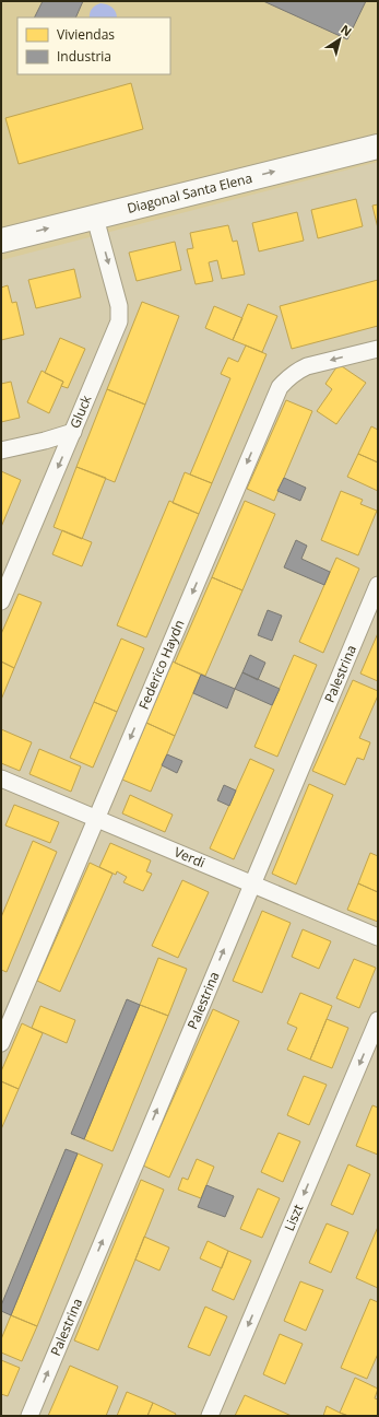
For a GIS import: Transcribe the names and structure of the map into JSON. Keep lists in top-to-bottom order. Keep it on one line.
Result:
{"streets":{"main road":["Diagonal Santa Elena"],"street":["Gluck","Federico Haydn","Palestrina","Verdi","Liszt"]},"crossings":[["Diagonal Santa Elena","Gluck"],["Federico Haydn","Verdi"],["Palestrina","Verdi"]],"one_way":["Diagonal Santa Elena","Gluck","Federico Haydn","Palestrina","Liszt"],"legend":["Viviendas","Industria"],"north":"top right"}
